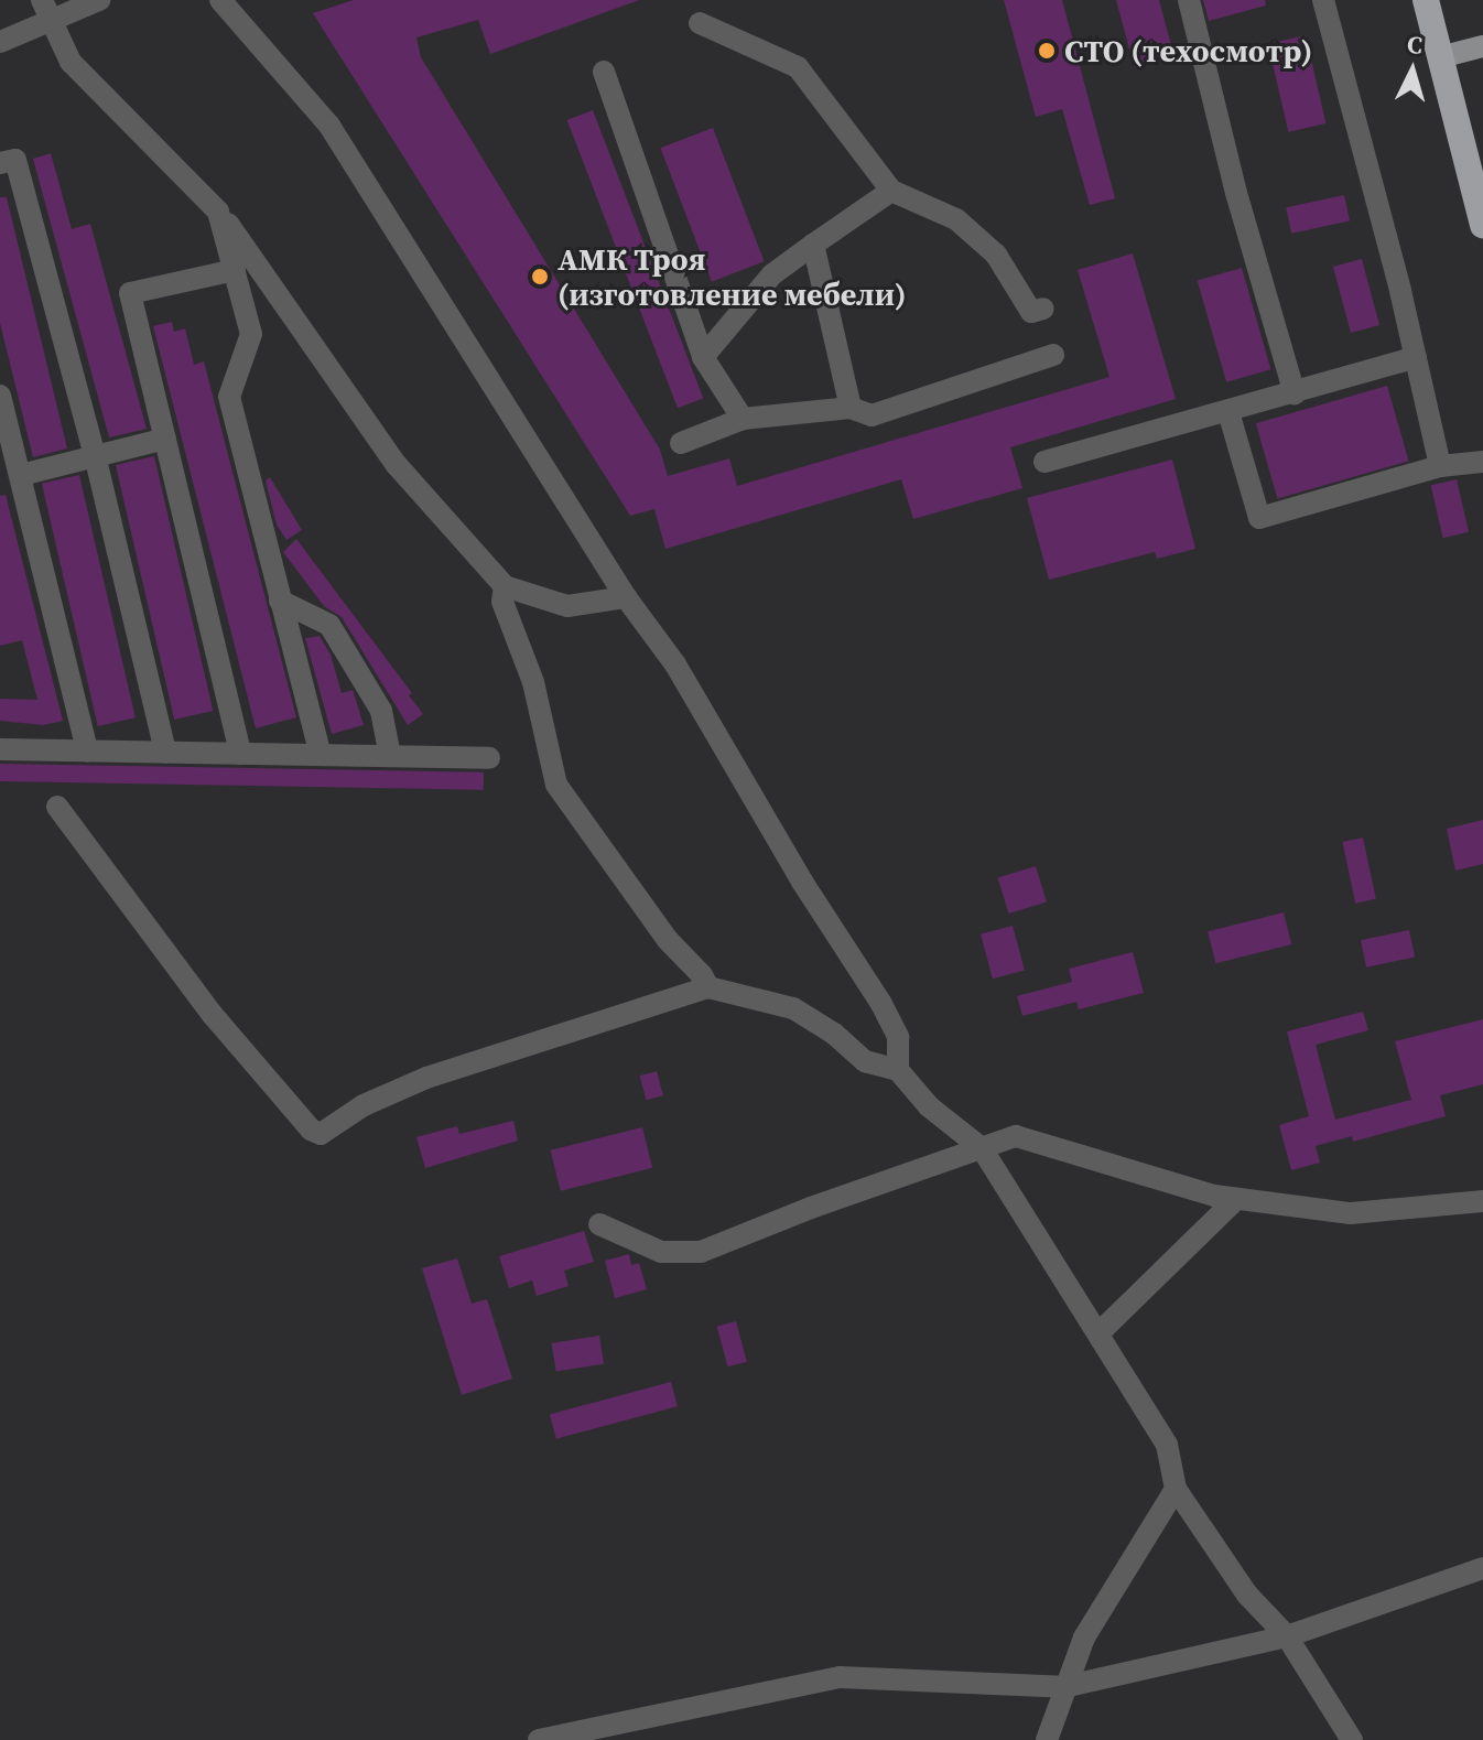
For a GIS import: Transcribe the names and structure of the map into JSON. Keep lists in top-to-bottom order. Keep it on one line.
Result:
{"places":["СТО (техосмотр)","АМК Троя (изготовление мебели)"],"north":"top"}
